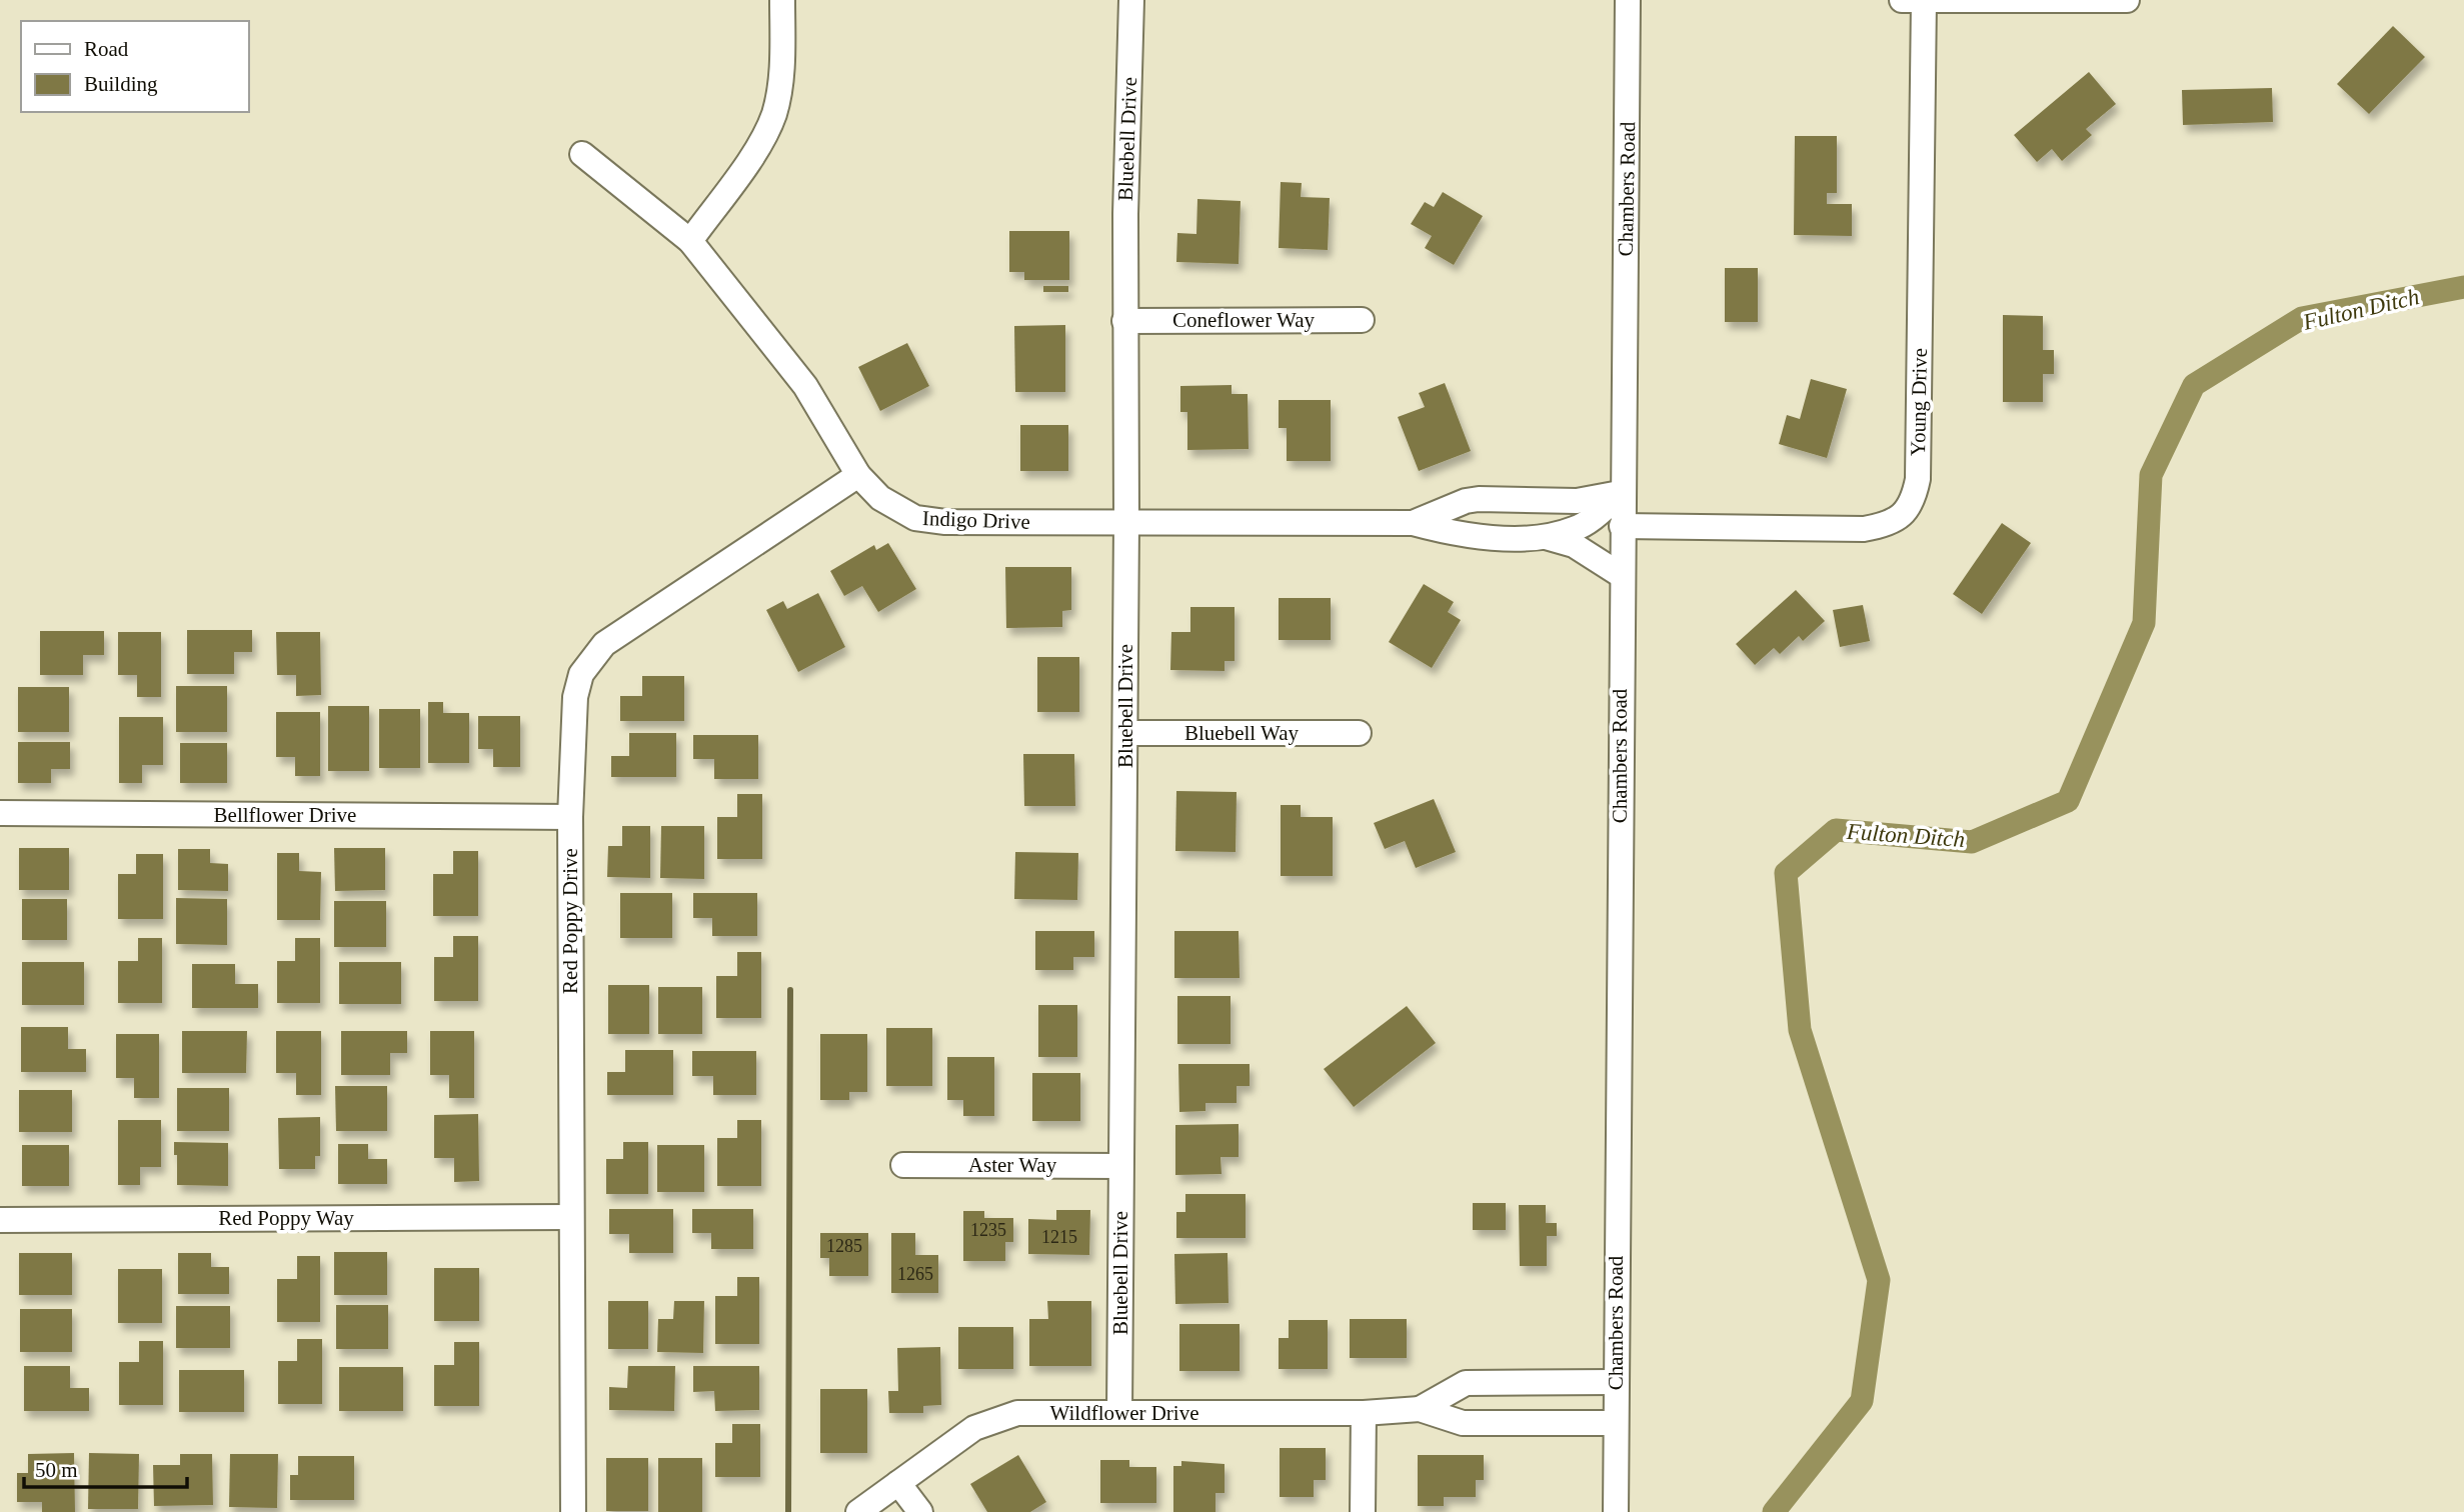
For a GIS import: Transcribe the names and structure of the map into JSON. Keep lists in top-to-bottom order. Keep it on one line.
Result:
{"streets":{"street":["Bluebell Drive","Chambers Road","Coneflower Way","Young Drive","Indigo Drive","Bluebell Way","Bellflower Drive","Red Poppy Drive","Aster Way","Red Poppy Way","Wildflower Drive"]},"crossings":[["Bluebell Drive","Coneflower Way"],["Bluebell Drive","Indigo Drive"],["Bluebell Drive","Bluebell Way"],["Bluebell Drive","Aster Way"],["Bluebell Drive","Wildflower Drive"],["Chambers Road","Young Drive"],["Chambers Road","Indigo Drive"],["Chambers Road","Wildflower Drive"],["Indigo Drive","Red Poppy Drive"],["Bellflower Drive","Red Poppy Drive"],["Red Poppy Drive","Red Poppy Way"]],"water":["Fulton Ditch"],"house_numbers":["1235","1215","1285","1265"],"legend":["Road","Building"],"scale_bar":"50 m"}
